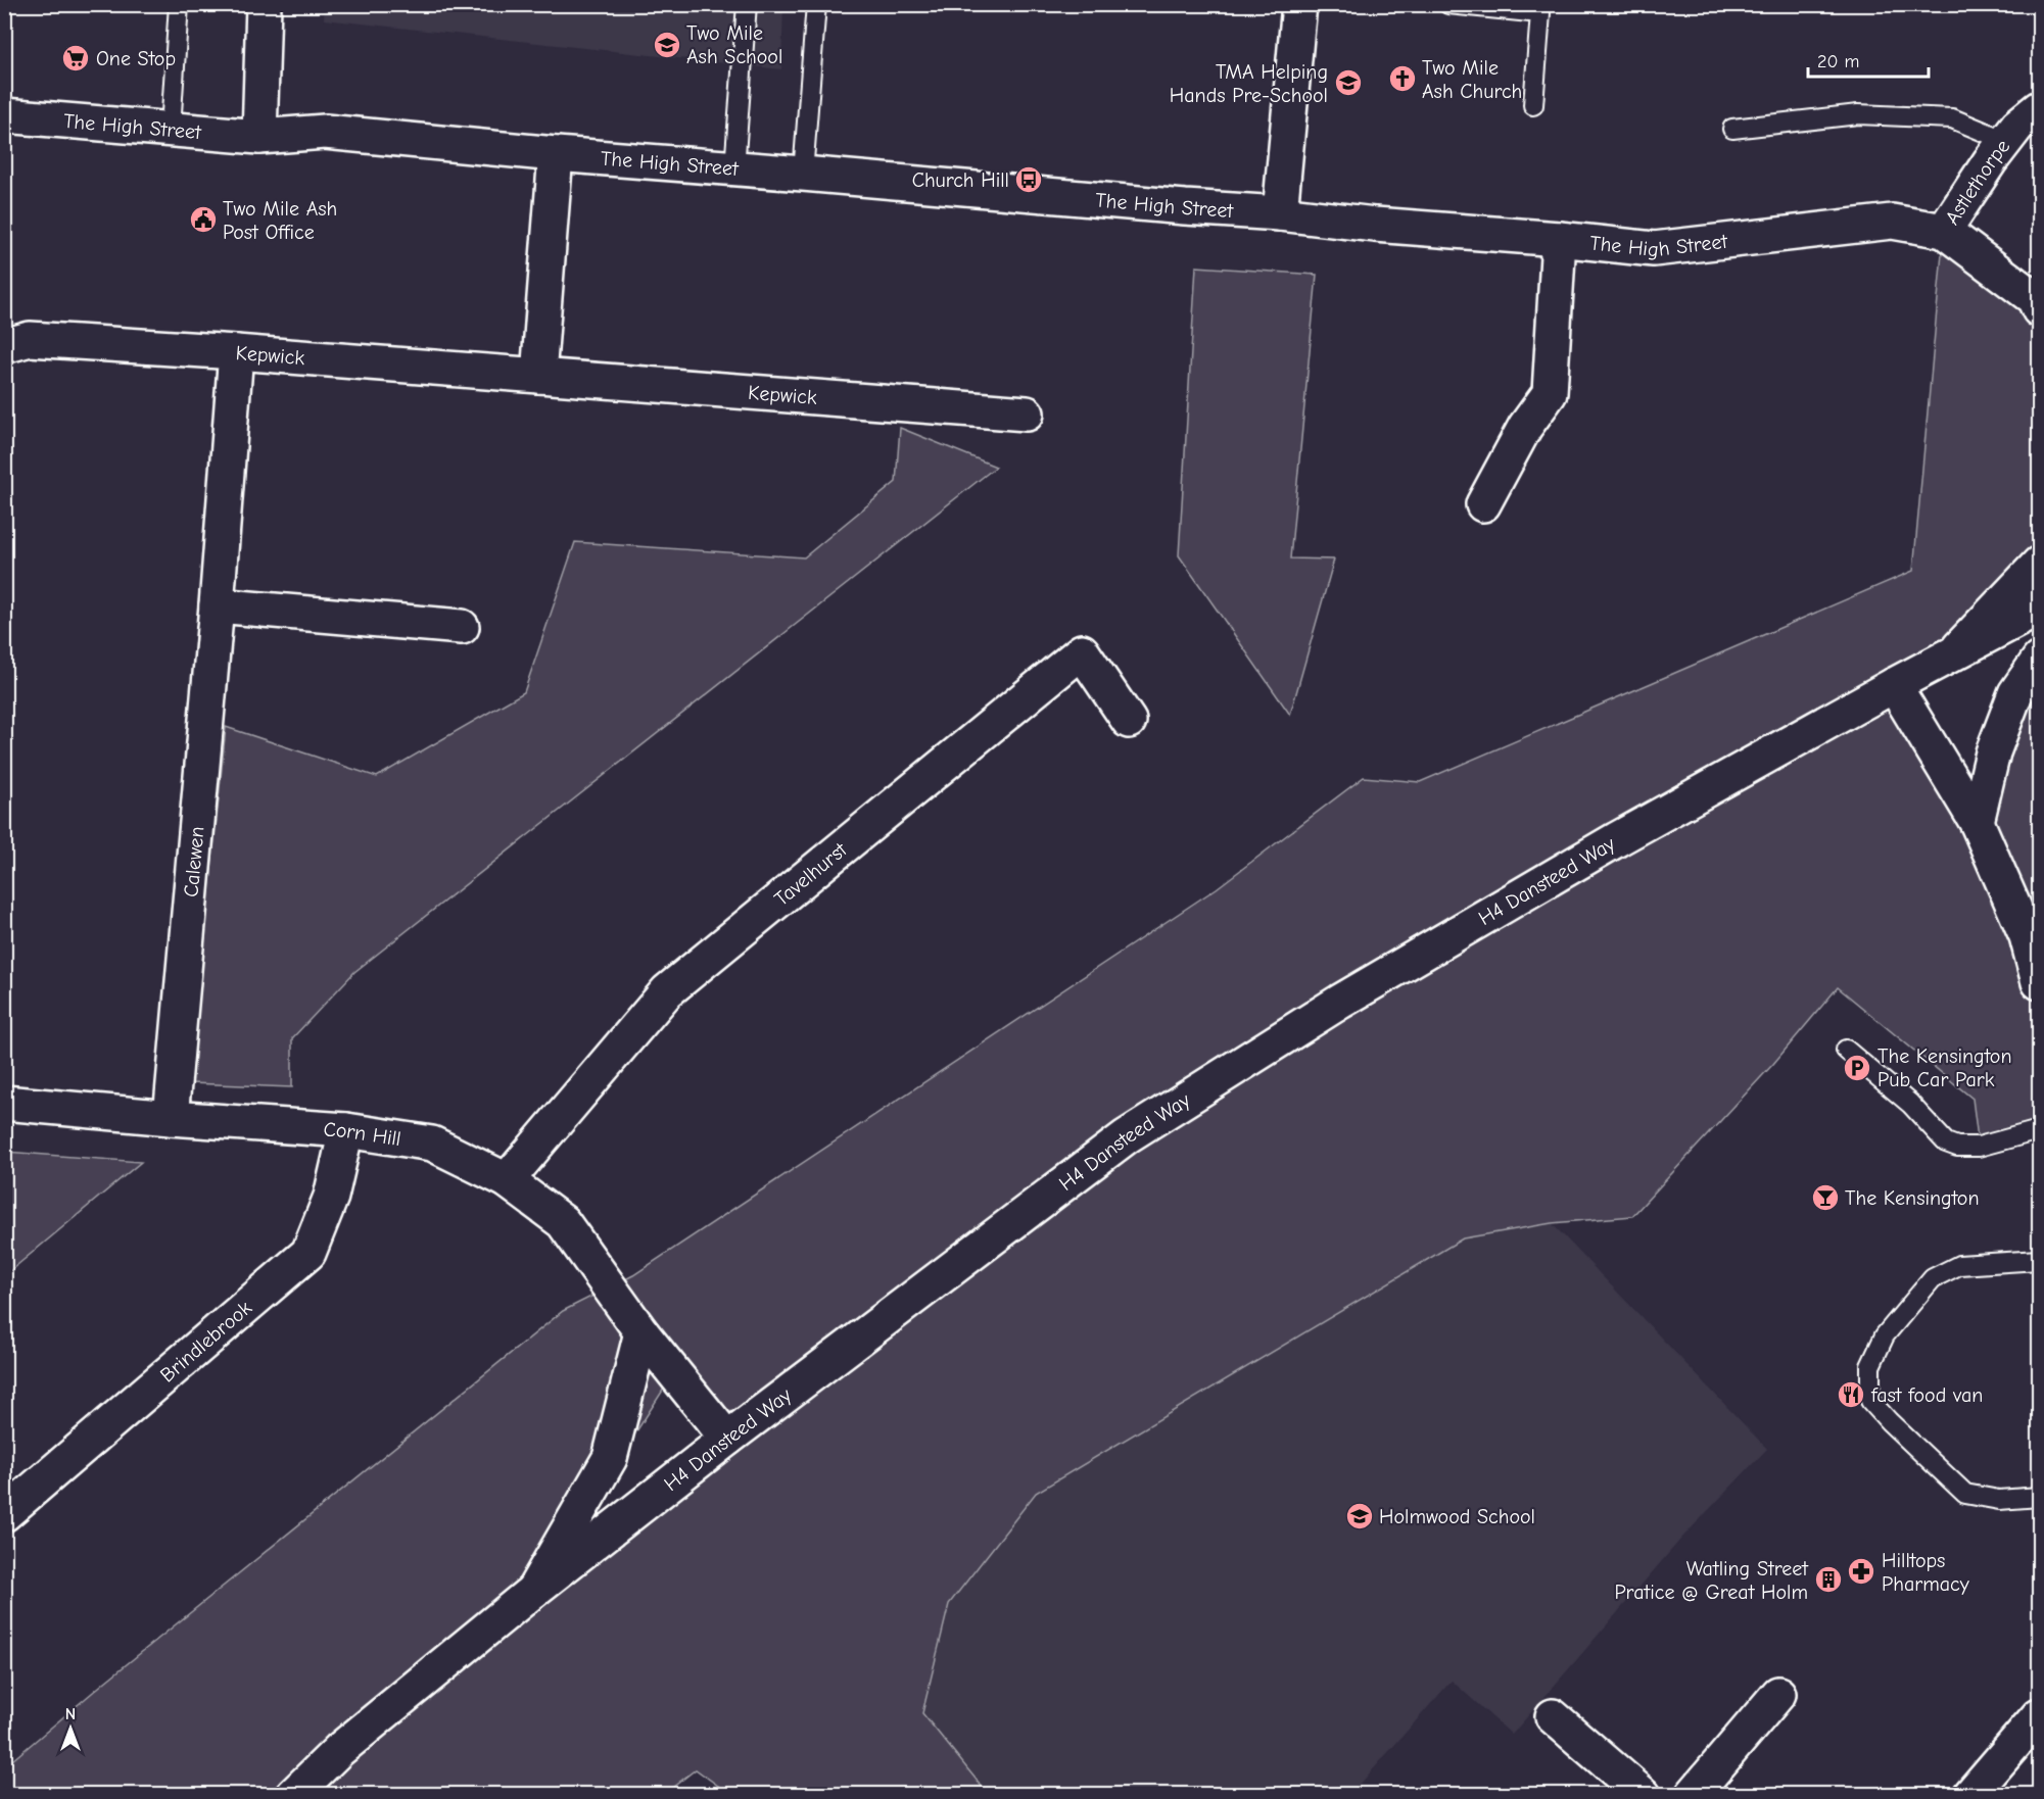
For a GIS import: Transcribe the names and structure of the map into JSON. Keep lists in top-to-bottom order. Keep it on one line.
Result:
{"streets":{"street":["The High Street","Astlethorpe","Kepwick","Calewen","Tavelhurst","H4 Dansteed Way","Corn Hill","Brindlebrook"]},"crossings":[["The High Street","Astlethorpe"],["Kepwick","Calewen"],["Calewen","Corn Hill"],["Tavelhurst","Corn Hill"],["H4 Dansteed Way","Corn Hill"],["Corn Hill","Brindlebrook"]],"places":{"school or university":["Two Mile Ash School","TMA Helping Hands Pre-School","Holmwood School"],"supermarket":["One Stop"],"church":["Two Mile Ash Church"],"bus stop":["Church Hill"],"public building":["Two Mile Ash Post Office"],"parking":["The Kensington Pub Car Park"],"bar":["The Kensington"],"restaurant":["fast food van"],"pharmacy":["Hilltops Pharmacy"],"building":["Watling Street Pratice @ Great Holm"]},"scale_bar":"20 m","north":"top"}
